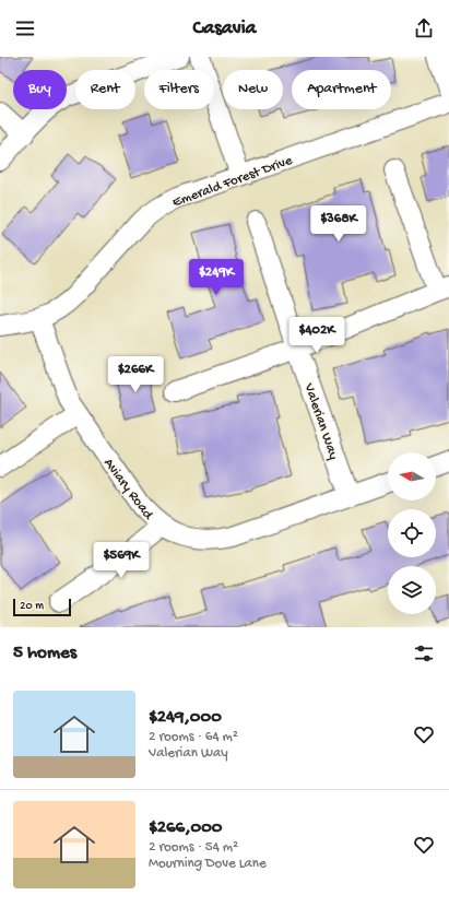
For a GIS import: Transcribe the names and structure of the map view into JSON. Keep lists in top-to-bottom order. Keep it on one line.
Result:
{"streets":{"street":["Emerald Forest Drive","Valerian Way","Aviary Road"]},"crossings":[["Emerald Forest Drive","Aviary Road"],["Valerian Way","Aviary Road"]],"scale_bar":"20 m","north":"left","page":{"header":"Casavia","chip":["Buy","Rent","Filters","New","Apartment"],"price":["$368K","$249K","$402K","$266K","$569K"],"scale":"20 m","heading":"5 homes","list":[{"name":"$249,000","note":"2 rooms · 64 m² · Valerian Way"},{"name":"$266,000","note":"2 rooms · 54 m² · Mourning Dove Lane"}]}}
